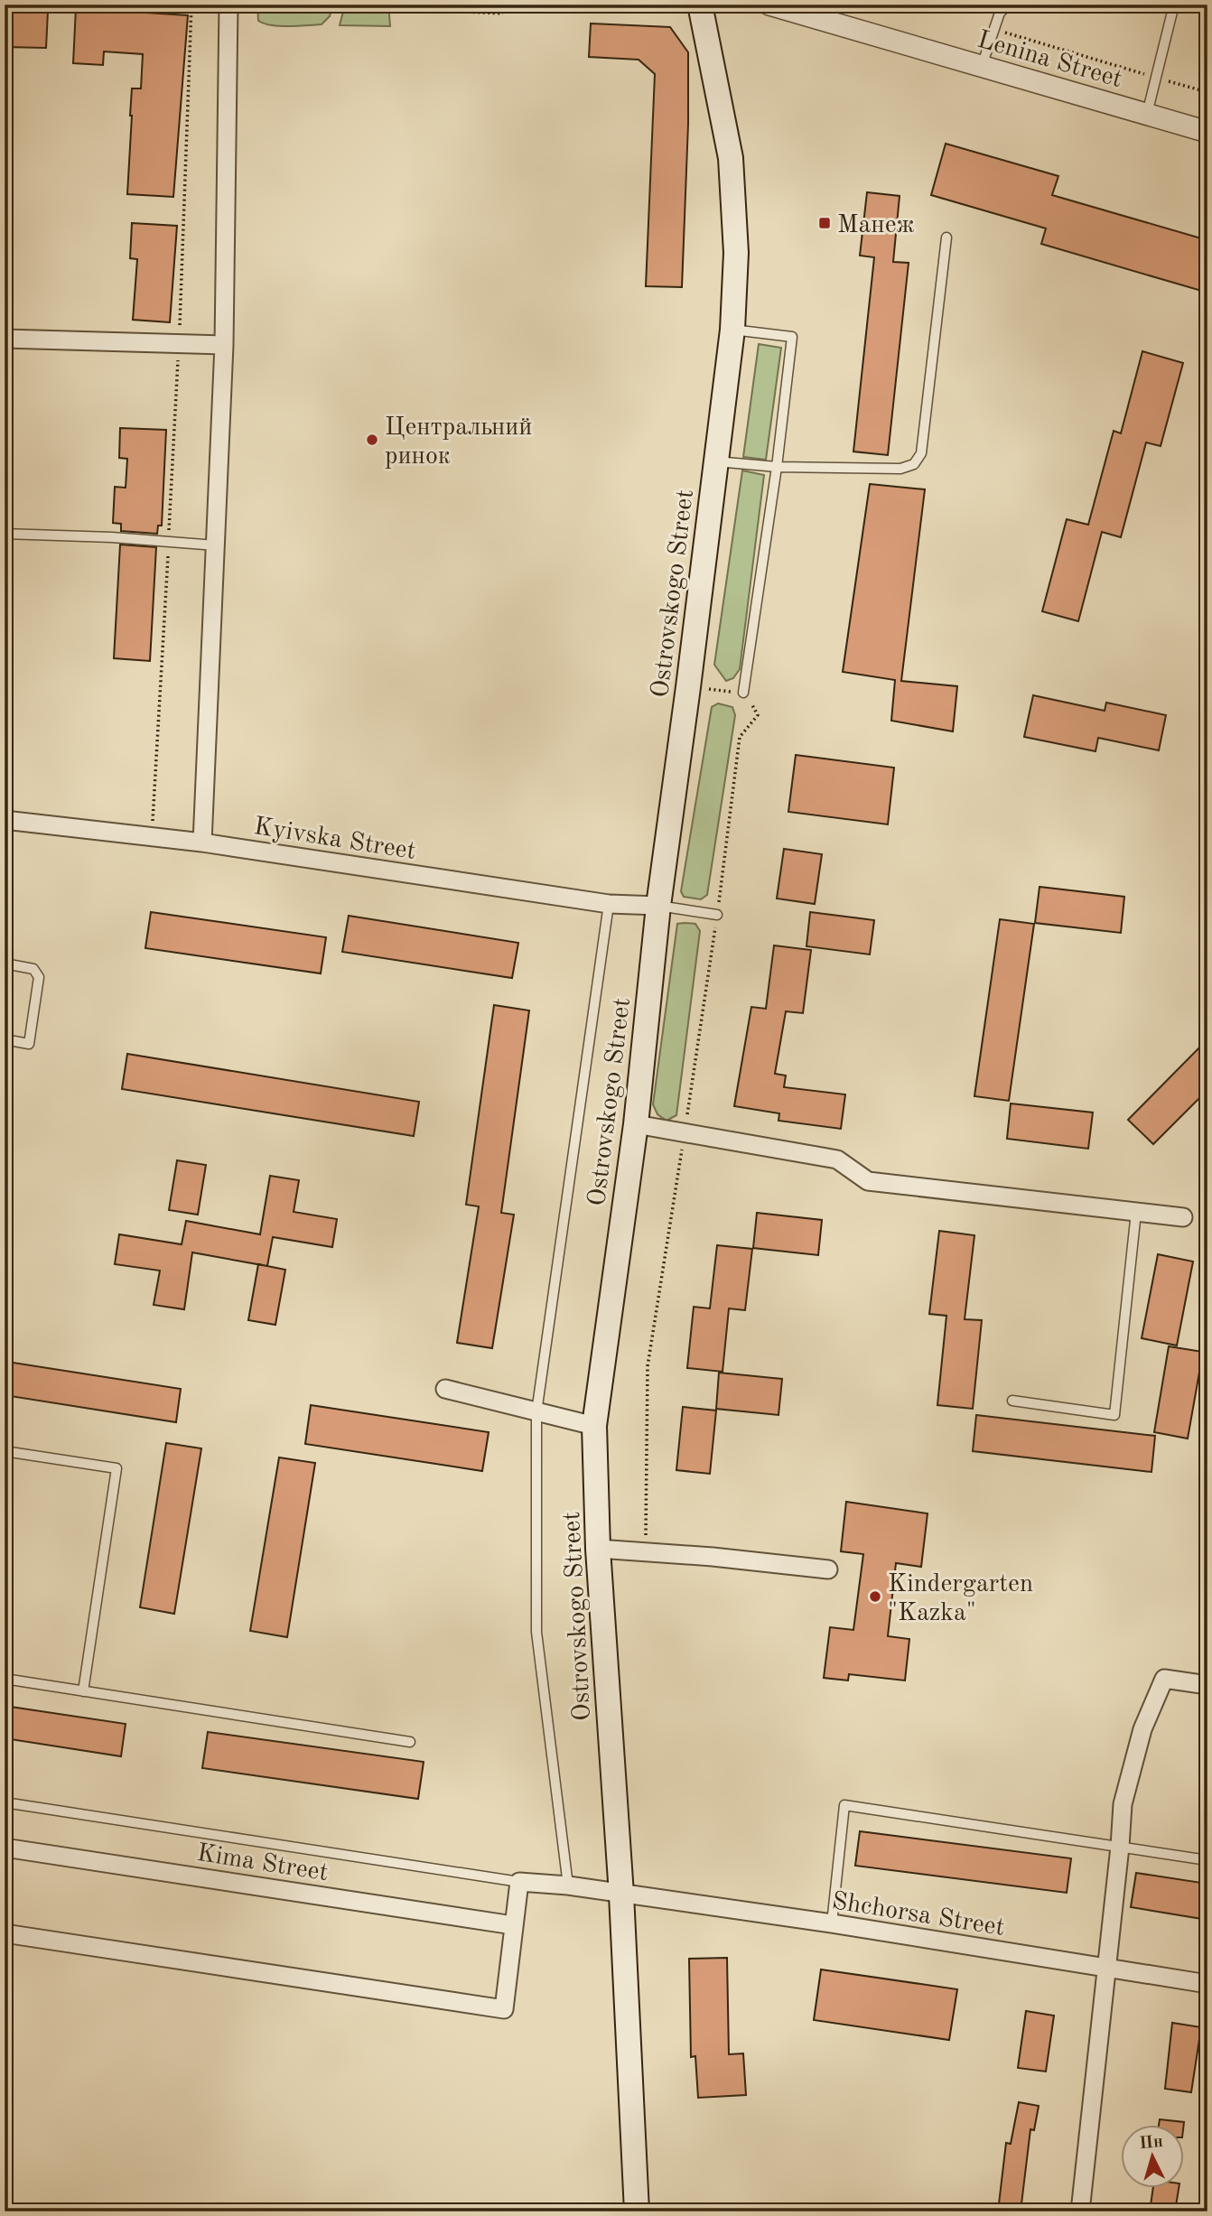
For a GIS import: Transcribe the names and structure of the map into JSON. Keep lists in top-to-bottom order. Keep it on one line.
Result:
{"streets":{"main road":["Ostrovskogo Street"],"street":["Lenina Street","Kyivska Street","Kima Street","Shchorsa Street"]},"crossings":[["Ostrovskogo Street","Kyivska Street"],["Ostrovskogo Street","Shchorsa Street"]],"places":{"transit":["Манеж"],"other":["Центральний ринок","Kindergarten \"Kazka\""]},"north":"top"}
